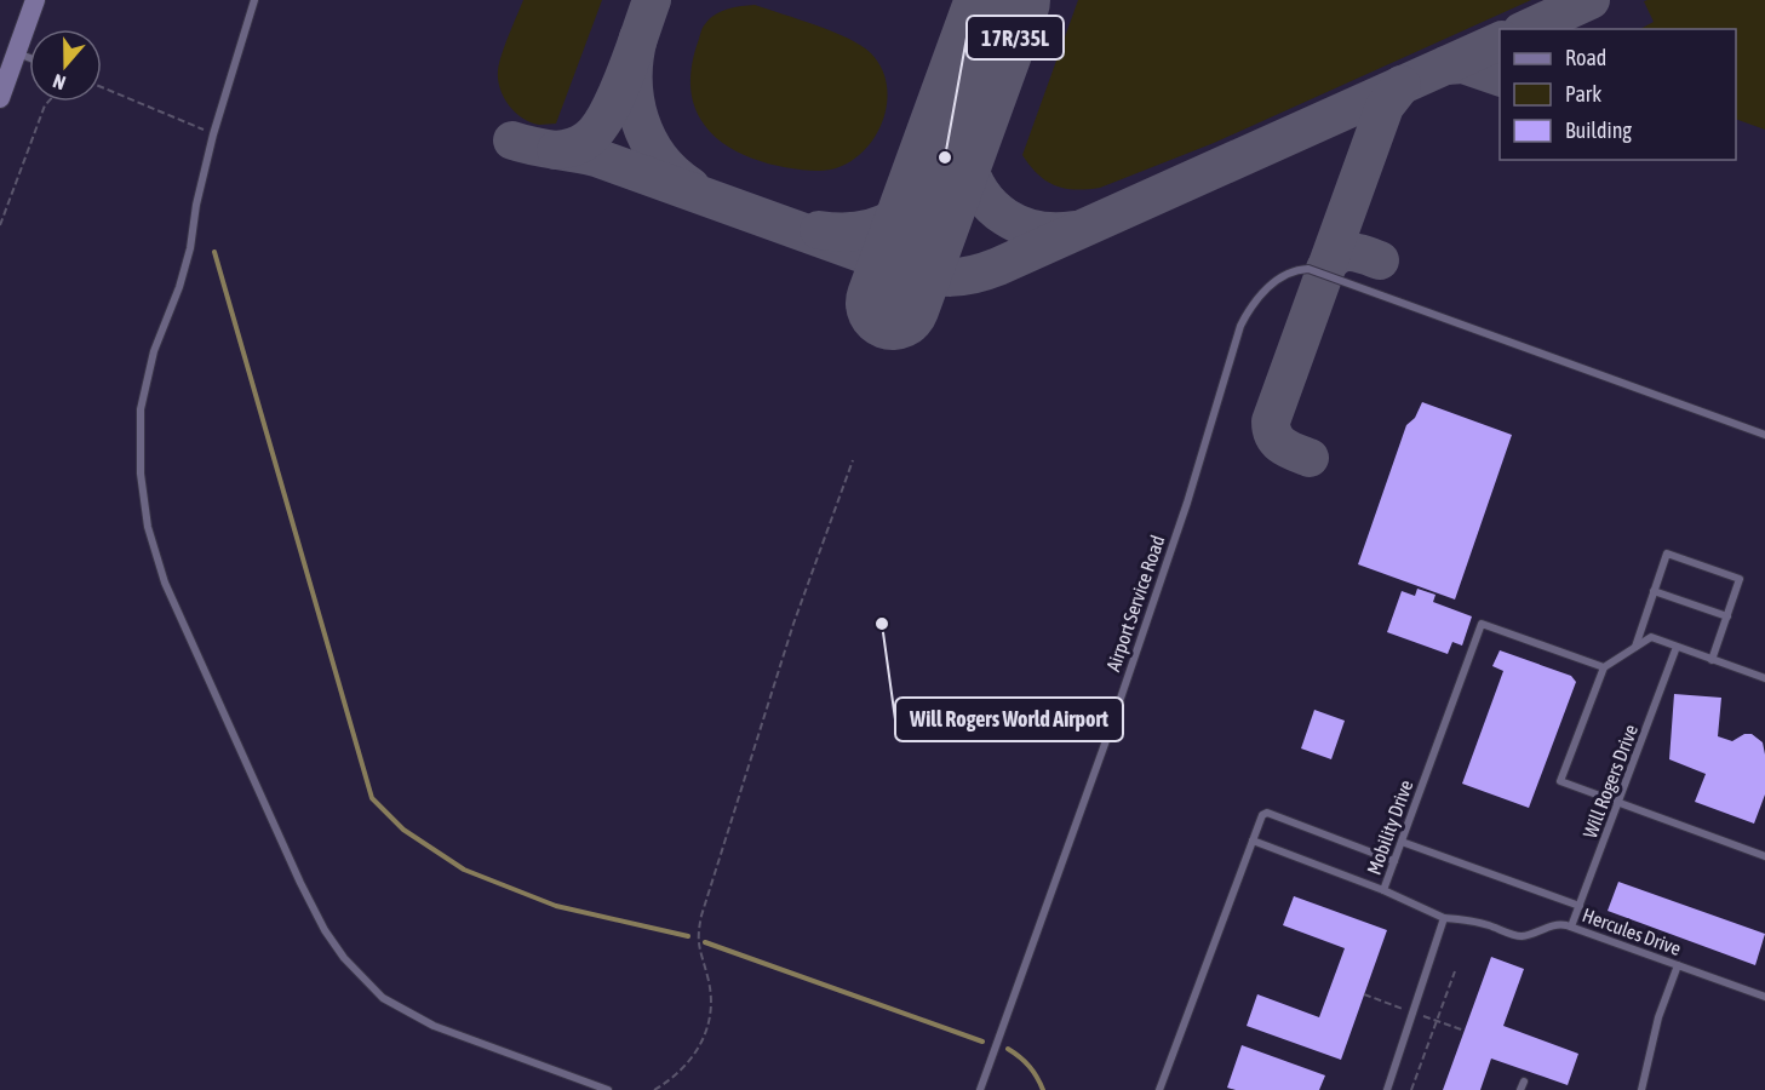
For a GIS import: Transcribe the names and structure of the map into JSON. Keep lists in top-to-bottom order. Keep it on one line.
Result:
{"streets":{"lane":["Airport Service Road","Will Rogers Drive","Mobility Drive","Hercules Drive"]},"crossings":[["Will Rogers Drive","Hercules Drive"],["Mobility Drive","Hercules Drive"]],"places":["17R/35L","Will Rogers World Airport"],"legend":["Road","Park","Building"],"north":"bottom"}
